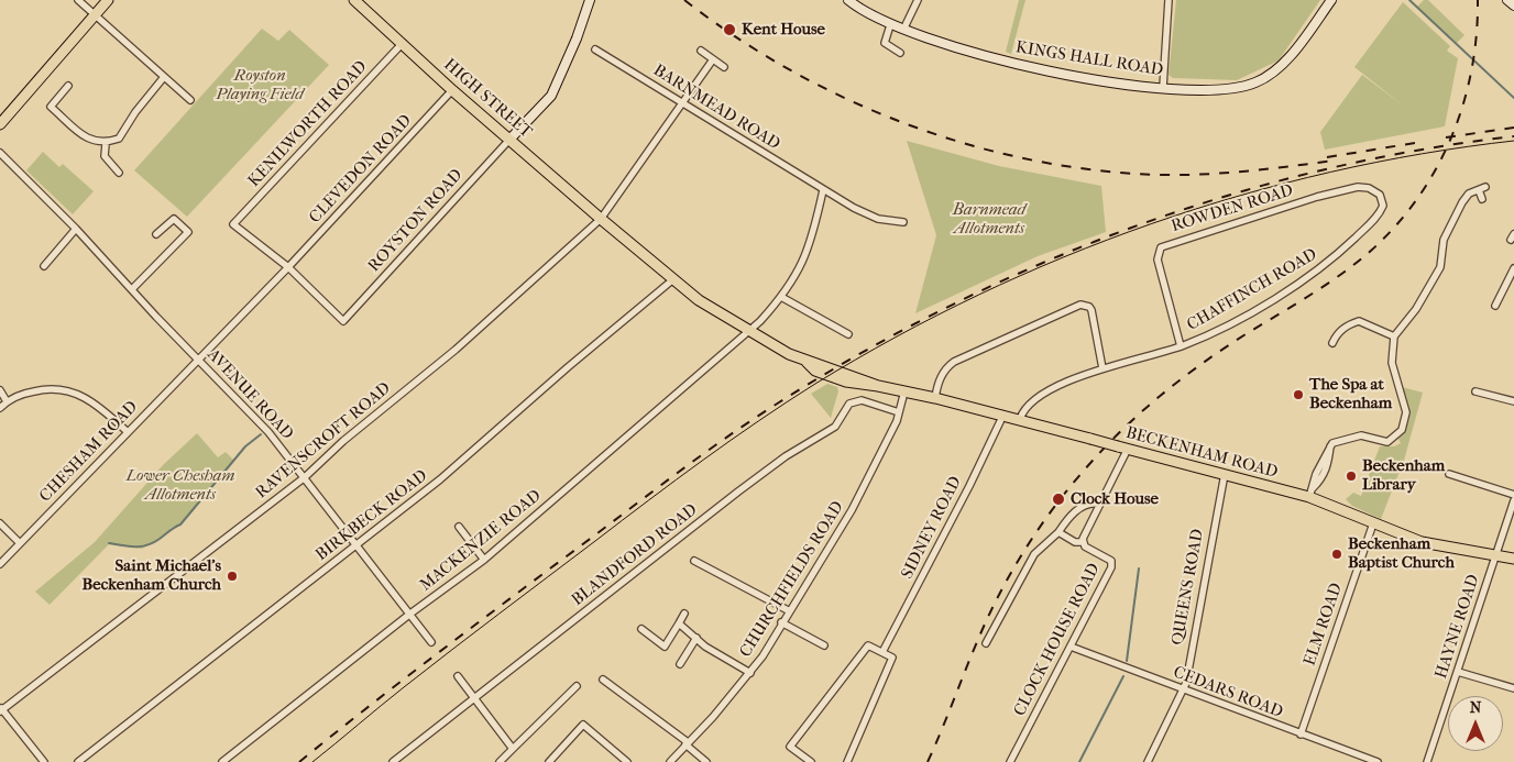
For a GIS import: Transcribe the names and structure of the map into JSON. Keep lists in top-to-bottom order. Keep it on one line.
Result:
{"streets":{"main road":["HIGH STREET","BECKENHAM ROAD"],"street":["KINGS HALL ROAD","BARNMEAD ROAD","KENILWORTH ROAD","CLEVEDON ROAD","ROWDEN ROAD","ROYSTON ROAD","CHAFFINCH ROAD","AVENUE ROAD","RAVENSCROFT ROAD","CHESHAM ROAD","BIRKBECK ROAD","SIDNEY ROAD","MACKENZIE ROAD","BLANDFORD ROAD","CHURCHFIELDS ROAD","QUEENS ROAD","ELM ROAD","HAYNE ROAD","CLOCK HOUSE ROAD","CEDARS ROAD"]},"crossings":[["HIGH STREET","KENILWORTH ROAD"],["HIGH STREET","CLEVEDON ROAD"],["HIGH STREET","ROYSTON ROAD"],["HIGH STREET","RAVENSCROFT ROAD"],["HIGH STREET","BECKENHAM ROAD"],["BARNMEAD ROAD","RAVENSCROFT ROAD"],["KENILWORTH ROAD","CLEVEDON ROAD"],["KENILWORTH ROAD","ROYSTON ROAD"],["CLEVEDON ROAD","ROYSTON ROAD"],["CLEVEDON ROAD","AVENUE ROAD"],["CLEVEDON ROAD","CHESHAM ROAD"],["ROWDEN ROAD","CHAFFINCH ROAD"],["CHAFFINCH ROAD","BECKENHAM ROAD"],["AVENUE ROAD","RAVENSCROFT ROAD"],["AVENUE ROAD","CHESHAM ROAD"],["AVENUE ROAD","BIRKBECK ROAD"],["AVENUE ROAD","MACKENZIE ROAD"],["RAVENSCROFT ROAD","BECKENHAM ROAD"],["BECKENHAM ROAD","BIRKBECK ROAD"],["BECKENHAM ROAD","SIDNEY ROAD"],["BECKENHAM ROAD","MACKENZIE ROAD"],["BECKENHAM ROAD","CHURCHFIELDS ROAD"],["BECKENHAM ROAD","QUEENS ROAD"],["BECKENHAM ROAD","ELM ROAD"],["BECKENHAM ROAD","HAYNE ROAD"],["BECKENHAM ROAD","CLOCK HOUSE ROAD"],["BLANDFORD ROAD","CHURCHFIELDS ROAD"],["QUEENS ROAD","CEDARS ROAD"],["ELM ROAD","CEDARS ROAD"],["CLOCK HOUSE ROAD","CEDARS ROAD"]],"parks":["Royston Playing Field","Barnmead Allotments","Lower Chesham Allotments"],"places":["Kent House","The Spa at Beckenham","Beckenham Library","Clock House","Beckenham Baptist Church","Saint Michael's Beckenham Church"],"north":"top"}
